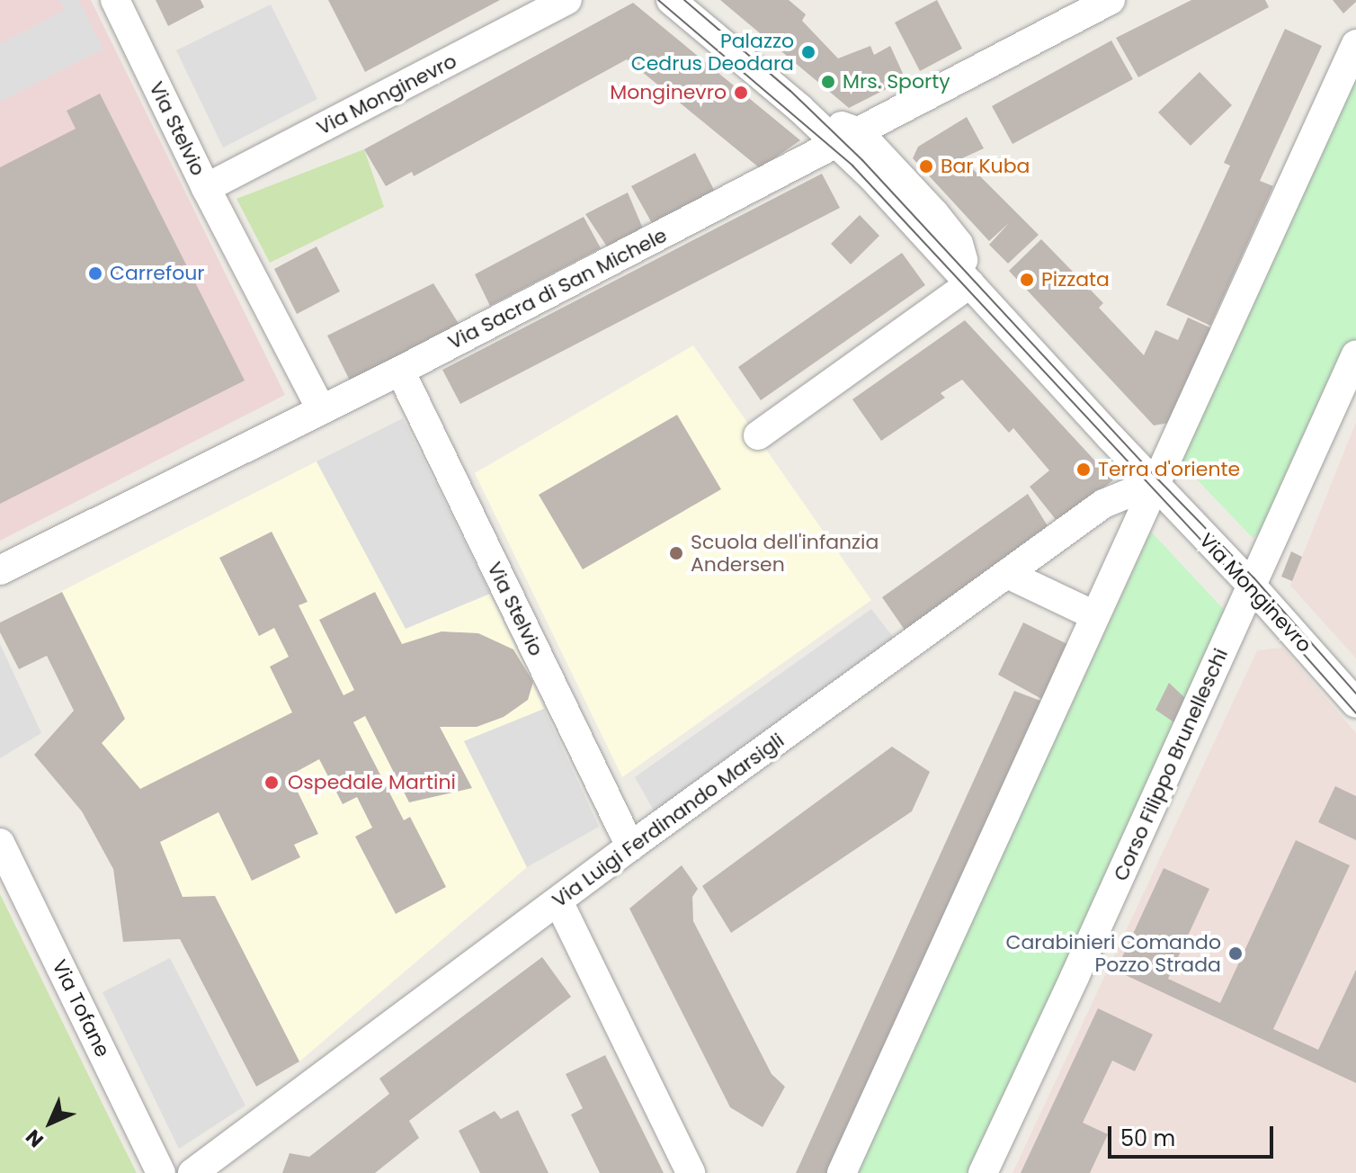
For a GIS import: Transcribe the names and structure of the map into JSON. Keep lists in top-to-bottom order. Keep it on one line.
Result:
{"streets":{"street":["Via Monginevro","Via Stelvio","Via Sacra di San Michele","Corso Filippo Brunelleschi","Via Luigi Ferdinando Marsigli","Via Tofane"]},"crossings":[["Via Monginevro","Via Stelvio"],["Via Monginevro","Via Sacra di San Michele"],["Via Monginevro","Corso Filippo Brunelleschi"],["Via Monginevro","Via Luigi Ferdinando Marsigli"],["Via Stelvio","Via Sacra di San Michele"],["Via Stelvio","Via Luigi Ferdinando Marsigli"]],"places":["Palazzo Cedrus Deodara","Mrs. Sporty","Monginevro","Bar Kuba","Carrefour","Pizzata","Terra d'oriente","Scuola dell'infanzia Andersen","Ospedale Martini","Carabinieri Comando Pozzo Strada"],"scale_bar":"50 m","north":"bottom left"}
